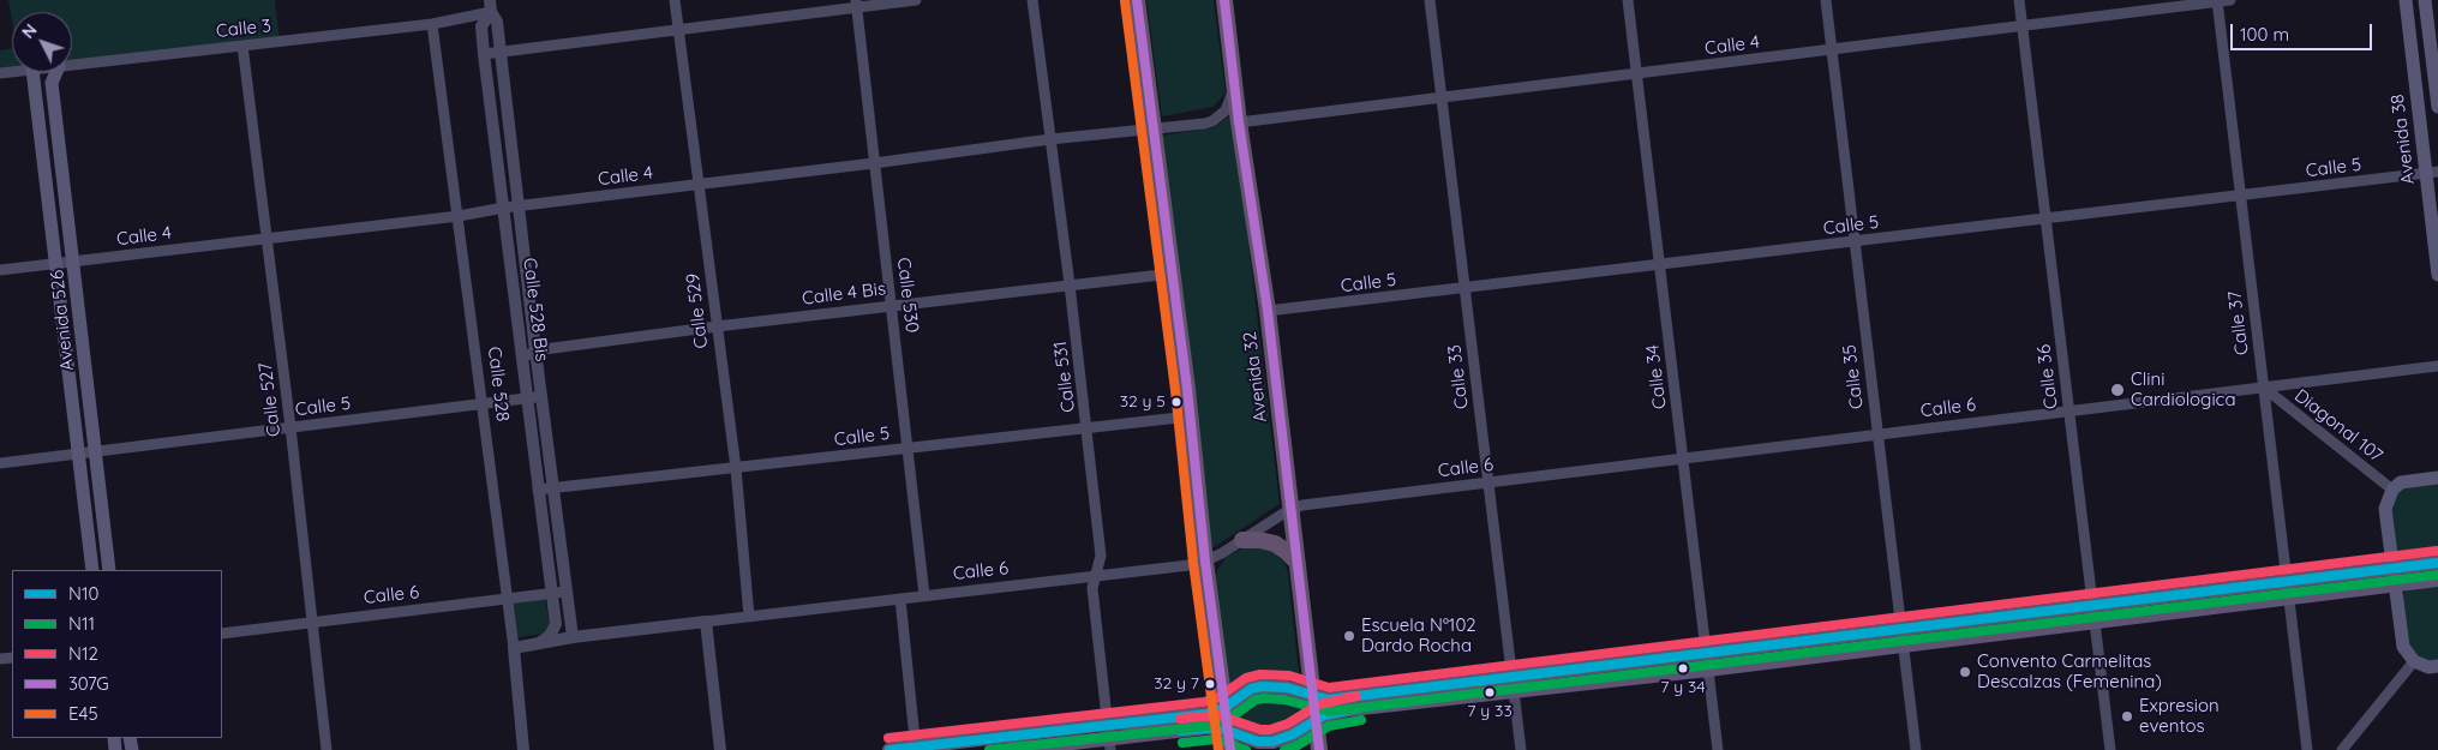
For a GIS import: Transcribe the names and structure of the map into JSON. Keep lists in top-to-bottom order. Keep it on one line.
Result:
{"streets":{"highway":["Avenida 32"],"main road":["Avenida 38","Avenida 526"],"street":["Calle 3","Calle 4","Calle 5","Calle 4 Bis","Calle 530","Calle 528 Bis","Calle 529","Calle 37","Calle 531","Calle 33","Calle 34","Calle 35","Calle 36","Calle 528","Calle 527","Calle 6","Diagonal 107"]},"crossings":[["Calle 3","Calle 528 Bis"],["Calle 3","Calle 528"],["Calle 3","Calle 527"],["Calle 4","Calle 530"],["Calle 4","Calle 528 Bis"],["Calle 4","Calle 529"],["Calle 4","Avenida 526"],["Calle 4","Calle 37"],["Calle 4","Calle 531"],["Calle 4","Avenida 32"],["Calle 4","Calle 33"],["Calle 4","Calle 34"],["Calle 4","Calle 35"],["Calle 4","Calle 36"],["Calle 4","Calle 528"],["Calle 4","Calle 527"],["Avenida 38","Calle 5"],["Calle 5","Calle 530"],["Calle 5","Calle 528 Bis"],["Calle 5","Calle 529"],["Calle 5","Avenida 526"],["Calle 5","Calle 37"],["Calle 5","Calle 531"],["Calle 5","Avenida 32"],["Calle 5","Calle 33"],["Calle 5","Calle 34"],["Calle 5","Calle 35"],["Calle 5","Calle 36"],["Calle 5","Calle 528"],["Calle 5","Calle 527"],["Calle 4 Bis","Calle 530"],["Calle 4 Bis","Calle 528 Bis"],["Calle 4 Bis","Calle 529"],["Calle 4 Bis","Calle 531"],["Calle 530","Calle 6"],["Calle 528 Bis","Calle 6"],["Calle 529","Calle 6"],["Calle 37","Calle 6"],["Calle 37","Diagonal 107"],["Calle 531","Calle 6"],["Avenida 32","Calle 6"],["Calle 33","Calle 6"],["Calle 34","Calle 6"],["Calle 35","Calle 6"],["Calle 36","Calle 6"],["Calle 528","Calle 6"],["Calle 527","Calle 6"],["Calle 6","Diagonal 107"]],"places":["Clini Cardiologica","32 y 5","Escuela N°102 Dardo Rocha","7 y 34","Convento Carmelitas Descalzas (Femenina)","32 y 7","7 y 33","Expresion eventos"],"lines":["transit line 307G","transit line E45","transit line N12","transit line N10","transit line N11"],"legend":["N10","N11","N12","307G","E45"],"scale_bar":"100 m","north":"top left"}
